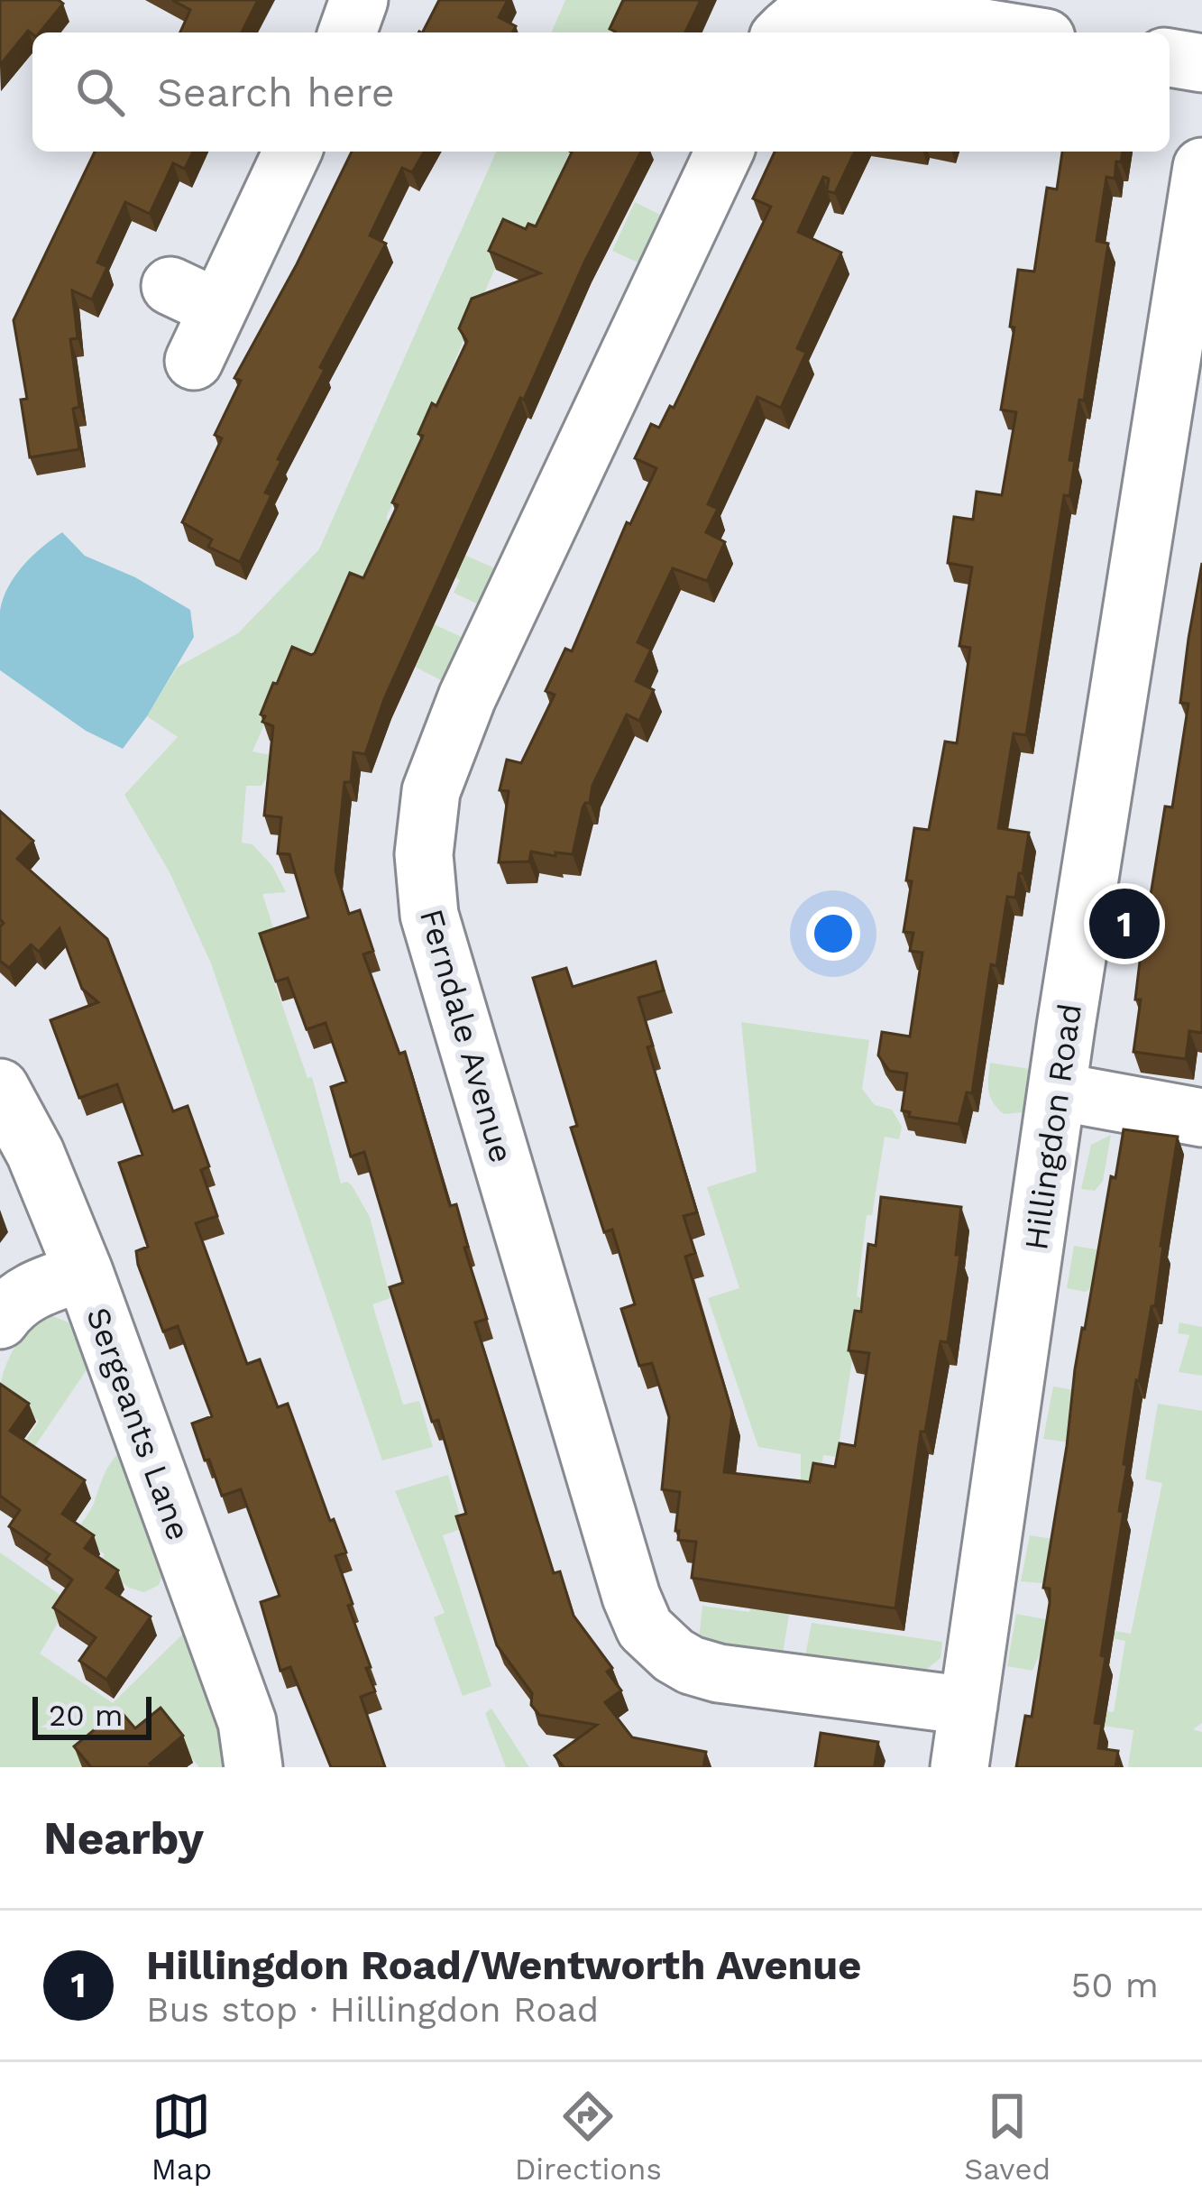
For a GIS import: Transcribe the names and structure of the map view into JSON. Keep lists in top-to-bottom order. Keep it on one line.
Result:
{"streets":{"street":["Ferndale Avenue","Hillingdon Road","Sergeants Lane"]},"crossings":[["Ferndale Avenue","Hillingdon Road"]],"scale_bar":"20 m","page":{"search":"Search here","pins":"1","scale":"20 m","heading":"Nearby","list":[{"mark":"1","name":"Hillingdon Road/Wentworth Avenue","note":"Bus stop · Hillingdon Road","value":"50 m"}],"nav":["Map","Directions","Saved"]}}
